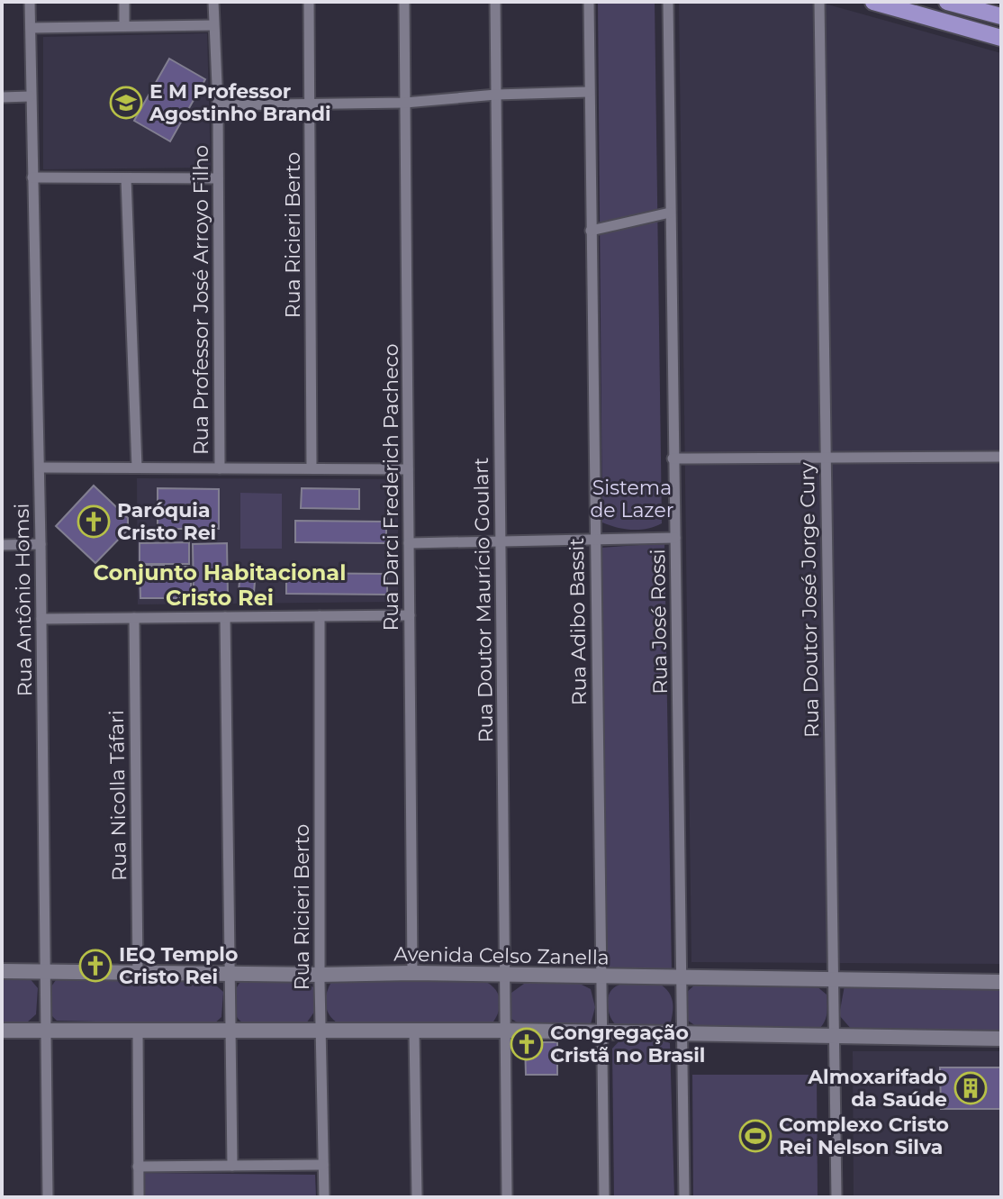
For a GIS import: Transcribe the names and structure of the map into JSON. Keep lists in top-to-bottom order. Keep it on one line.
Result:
{"streets":{"street":["Rua Ricieri Berto","Rua Professor José Arroyo Filho","Rua Darci Frederich Pacheco","Rua Antônio Homsi","Rua Doutor Maurício Goulart","Rua Doutor José Jorge Cury","Rua Adibo Bassit","Rua José Rossi","Rua Nicolla Táfari","Avenida Celso Zanella"]},"crossings":[["Rua Ricieri Berto","Avenida Celso Zanella"],["Rua Darci Frederich Pacheco","Avenida Celso Zanella"],["Rua Antônio Homsi","Avenida Celso Zanella"],["Rua Doutor Maurício Goulart","Avenida Celso Zanella"],["Rua Doutor José Jorge Cury","Avenida Celso Zanella"],["Rua Adibo Bassit","Avenida Celso Zanella"],["Rua José Rossi","Avenida Celso Zanella"],["Rua Nicolla Táfari","Avenida Celso Zanella"]],"districts":["Conjunto Habitacional Cristo Rei"],"parks":["Sistema de Lazer"],"places":{"school or university":["E M Professor Agostinho Brandi"],"church":["Paróquia Cristo Rei","IEQ Templo Cristo Rei","Congregação Cristã no Brasil"],"building":["Almoxarifado da Saúde"],"sports":["Complexo Cristo Rei Nelson Silva"]}}
